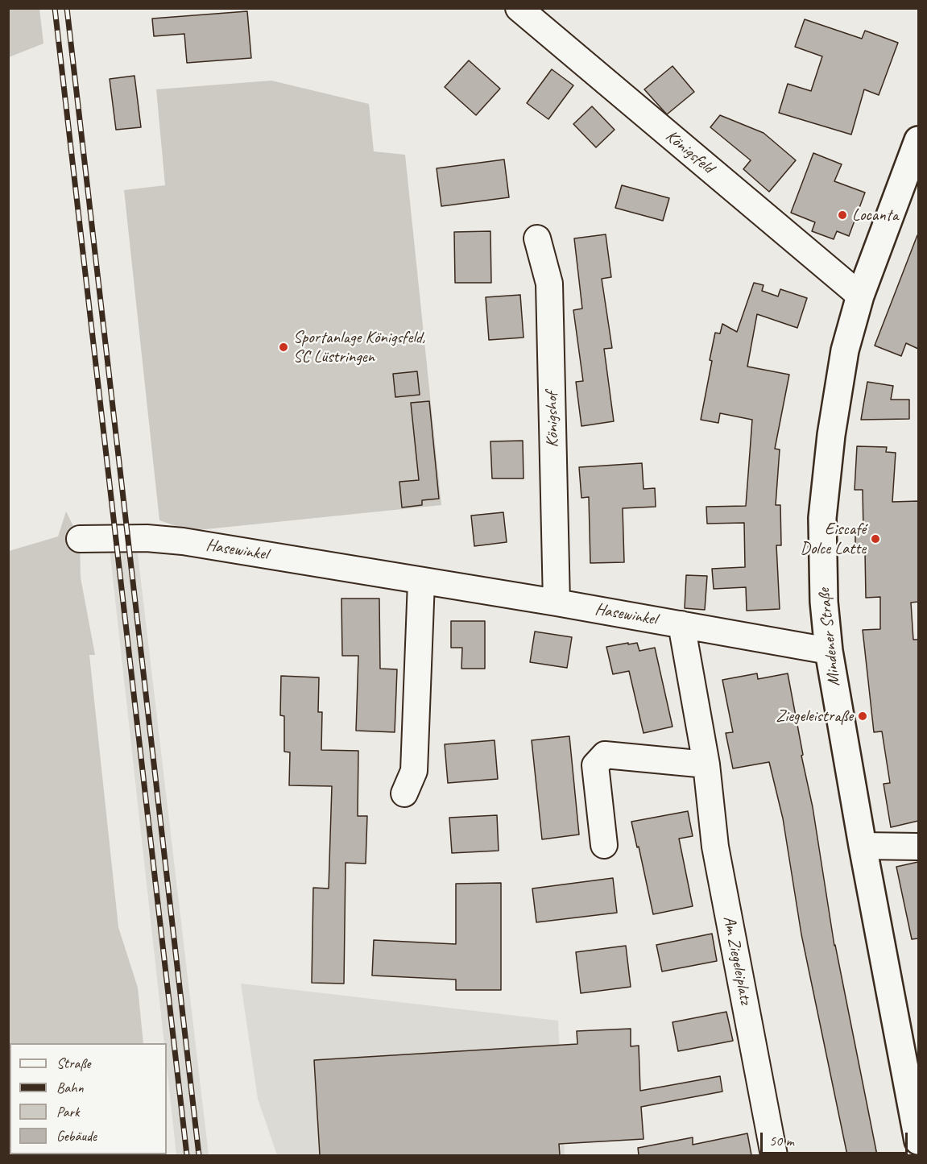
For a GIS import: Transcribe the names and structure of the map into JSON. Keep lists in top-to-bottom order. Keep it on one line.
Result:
{"streets":{"main road":["Mindener Straße"],"street":["Königsfeld","Königshof","Hasewinkel","Am Ziegeleiplatz"]},"crossings":[["Königsfeld","Mindener Straße"],["Königshof","Hasewinkel"],["Hasewinkel","Mindener Straße"],["Hasewinkel","Am Ziegeleiplatz"]],"places":["Locanta","Sportanlage Königsfeld, SC Lüstringen","Eiscafé Dolce Latte","Ziegeleistraße"],"legend":["Straße","Bahn","Park","Gebäude"],"scale_bar":"50 m"}
